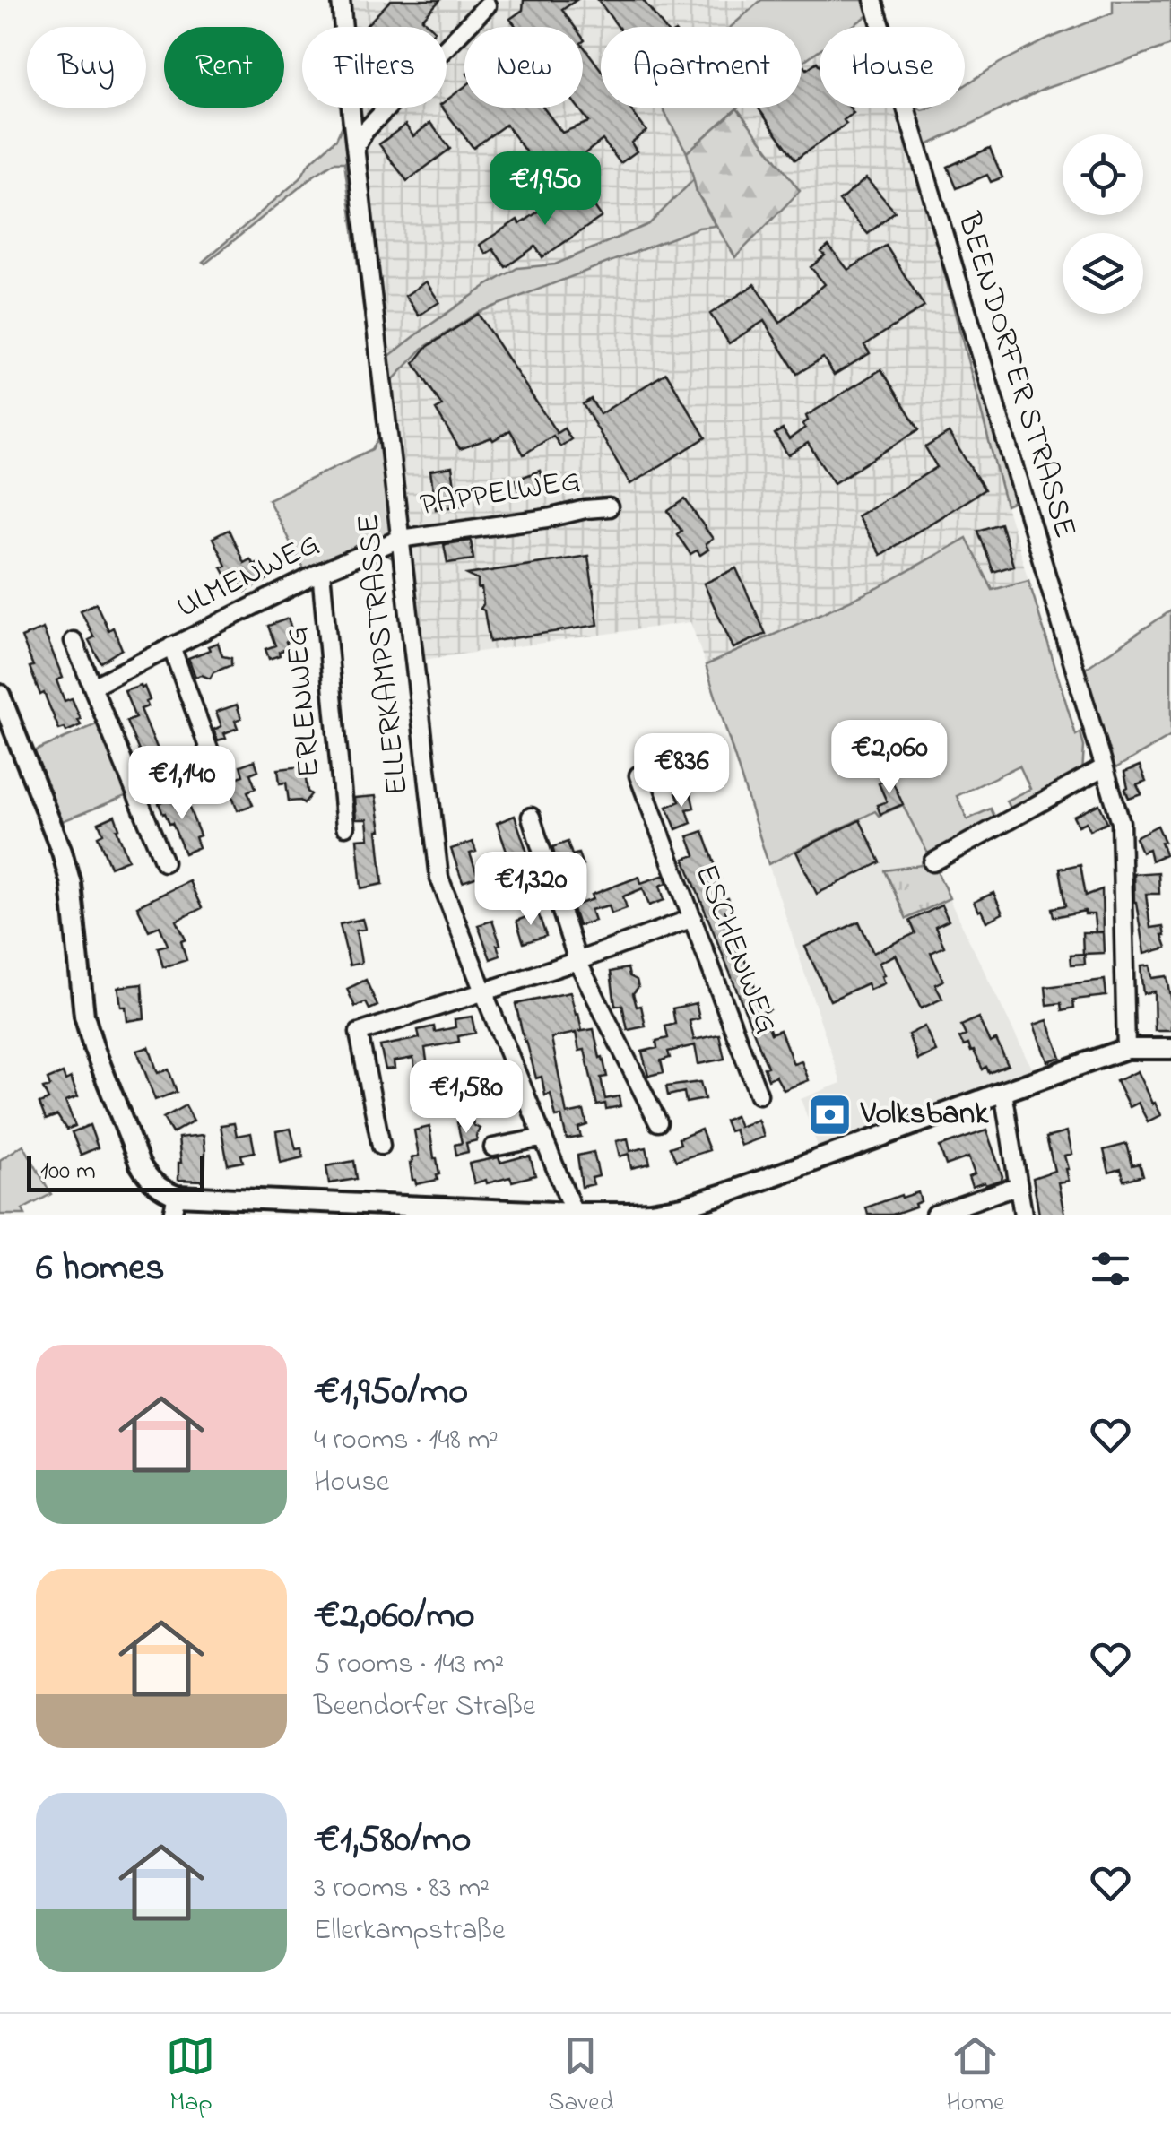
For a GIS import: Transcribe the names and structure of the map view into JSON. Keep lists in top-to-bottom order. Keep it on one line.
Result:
{"streets":{"street":["BEENDORFER STRASSE","PAPPELWEG","ULMENWEG","ELLERKAMPSTRASSE","ERLENWEG","ESCHENWEG"]},"crossings":[["PAPPELWEG","ULMENWEG"],["PAPPELWEG","ELLERKAMPSTRASSE"],["ULMENWEG","ELLERKAMPSTRASSE"],["ULMENWEG","ERLENWEG"]],"places":{"bank":["Volksbank"]},"scale_bar":"100 m","page":{"chip":["Buy","Rent","Filters","New","Apartment","House"],"price":["€1,950","€2,060","€836","€1,140","€1,320","€1,580"],"scale":"100 m","heading":"6 homes","list":[{"name":"€1,950/mo","note":"4 rooms · 148 m² · House"},{"name":"€2,060/mo","note":"5 rooms · 143 m² · Beendorfer Straße"},{"name":"€1,580/mo","note":"3 rooms · 83 m² · Ellerkampstraße"}],"tabs":["Map","Saved","Home"]}}
